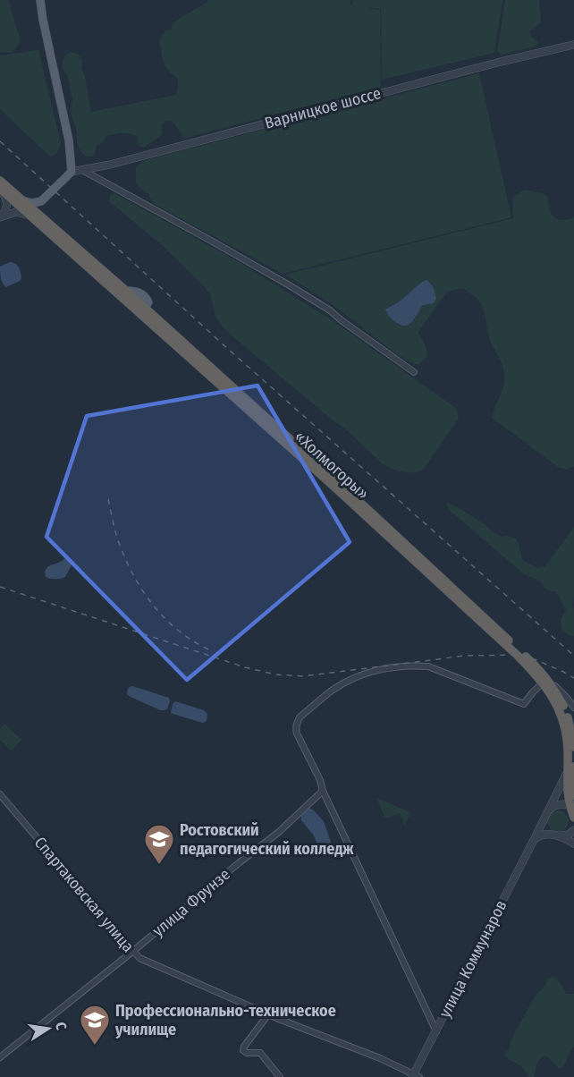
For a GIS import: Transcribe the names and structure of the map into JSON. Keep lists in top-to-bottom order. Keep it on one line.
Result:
{"streets":{"highway":["«Холмогоры»"],"street":["Варницкое шоссе","Спартаковская улица","улица Фрунзе","улица Коммунаров"]},"crossings":[["«Холмогоры»","улица Коммунаров"],["Спартаковская улица","улица Фрунзе"],["Спартаковская улица","улица Коммунаров"]],"places":{"school or university":["Ростовский педагогический колледж","Профессионально-техническое училище"]},"north":"right"}
